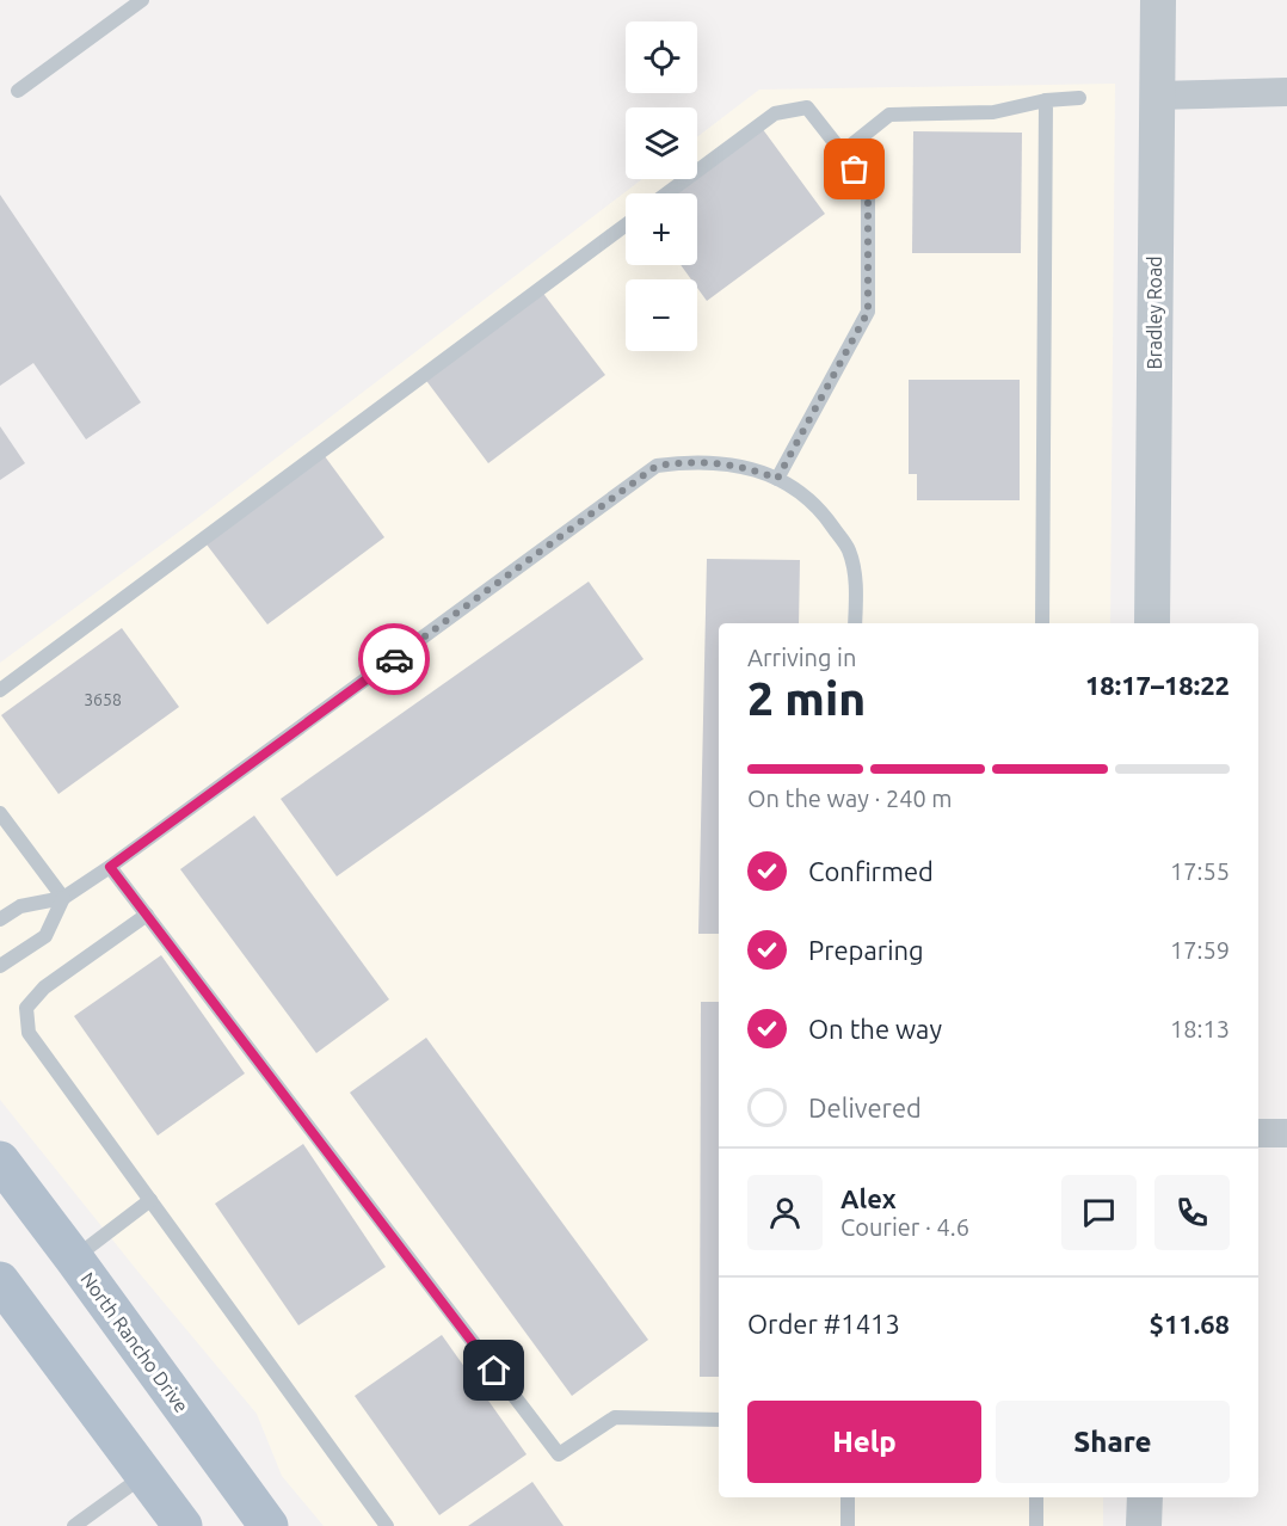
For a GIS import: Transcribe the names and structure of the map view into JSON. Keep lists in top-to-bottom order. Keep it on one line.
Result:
{"streets":{"main road":["North Rancho Drive"],"street":["Bradley Road"]},"house_numbers":["3658"],"page":{"map_buttons":["+","−"],"heading":["2 min","Arriving in","18:17–18:22"],"panel":["Alex","Courier · 4.6","Order #1413","$11.68"],"bar":"On the way · 240 m","list":[["Confirmed","17:55"],["Preparing","17:59"],["On the way","18:13"],"Delivered"],"buttons":["Help","Share"]}}
